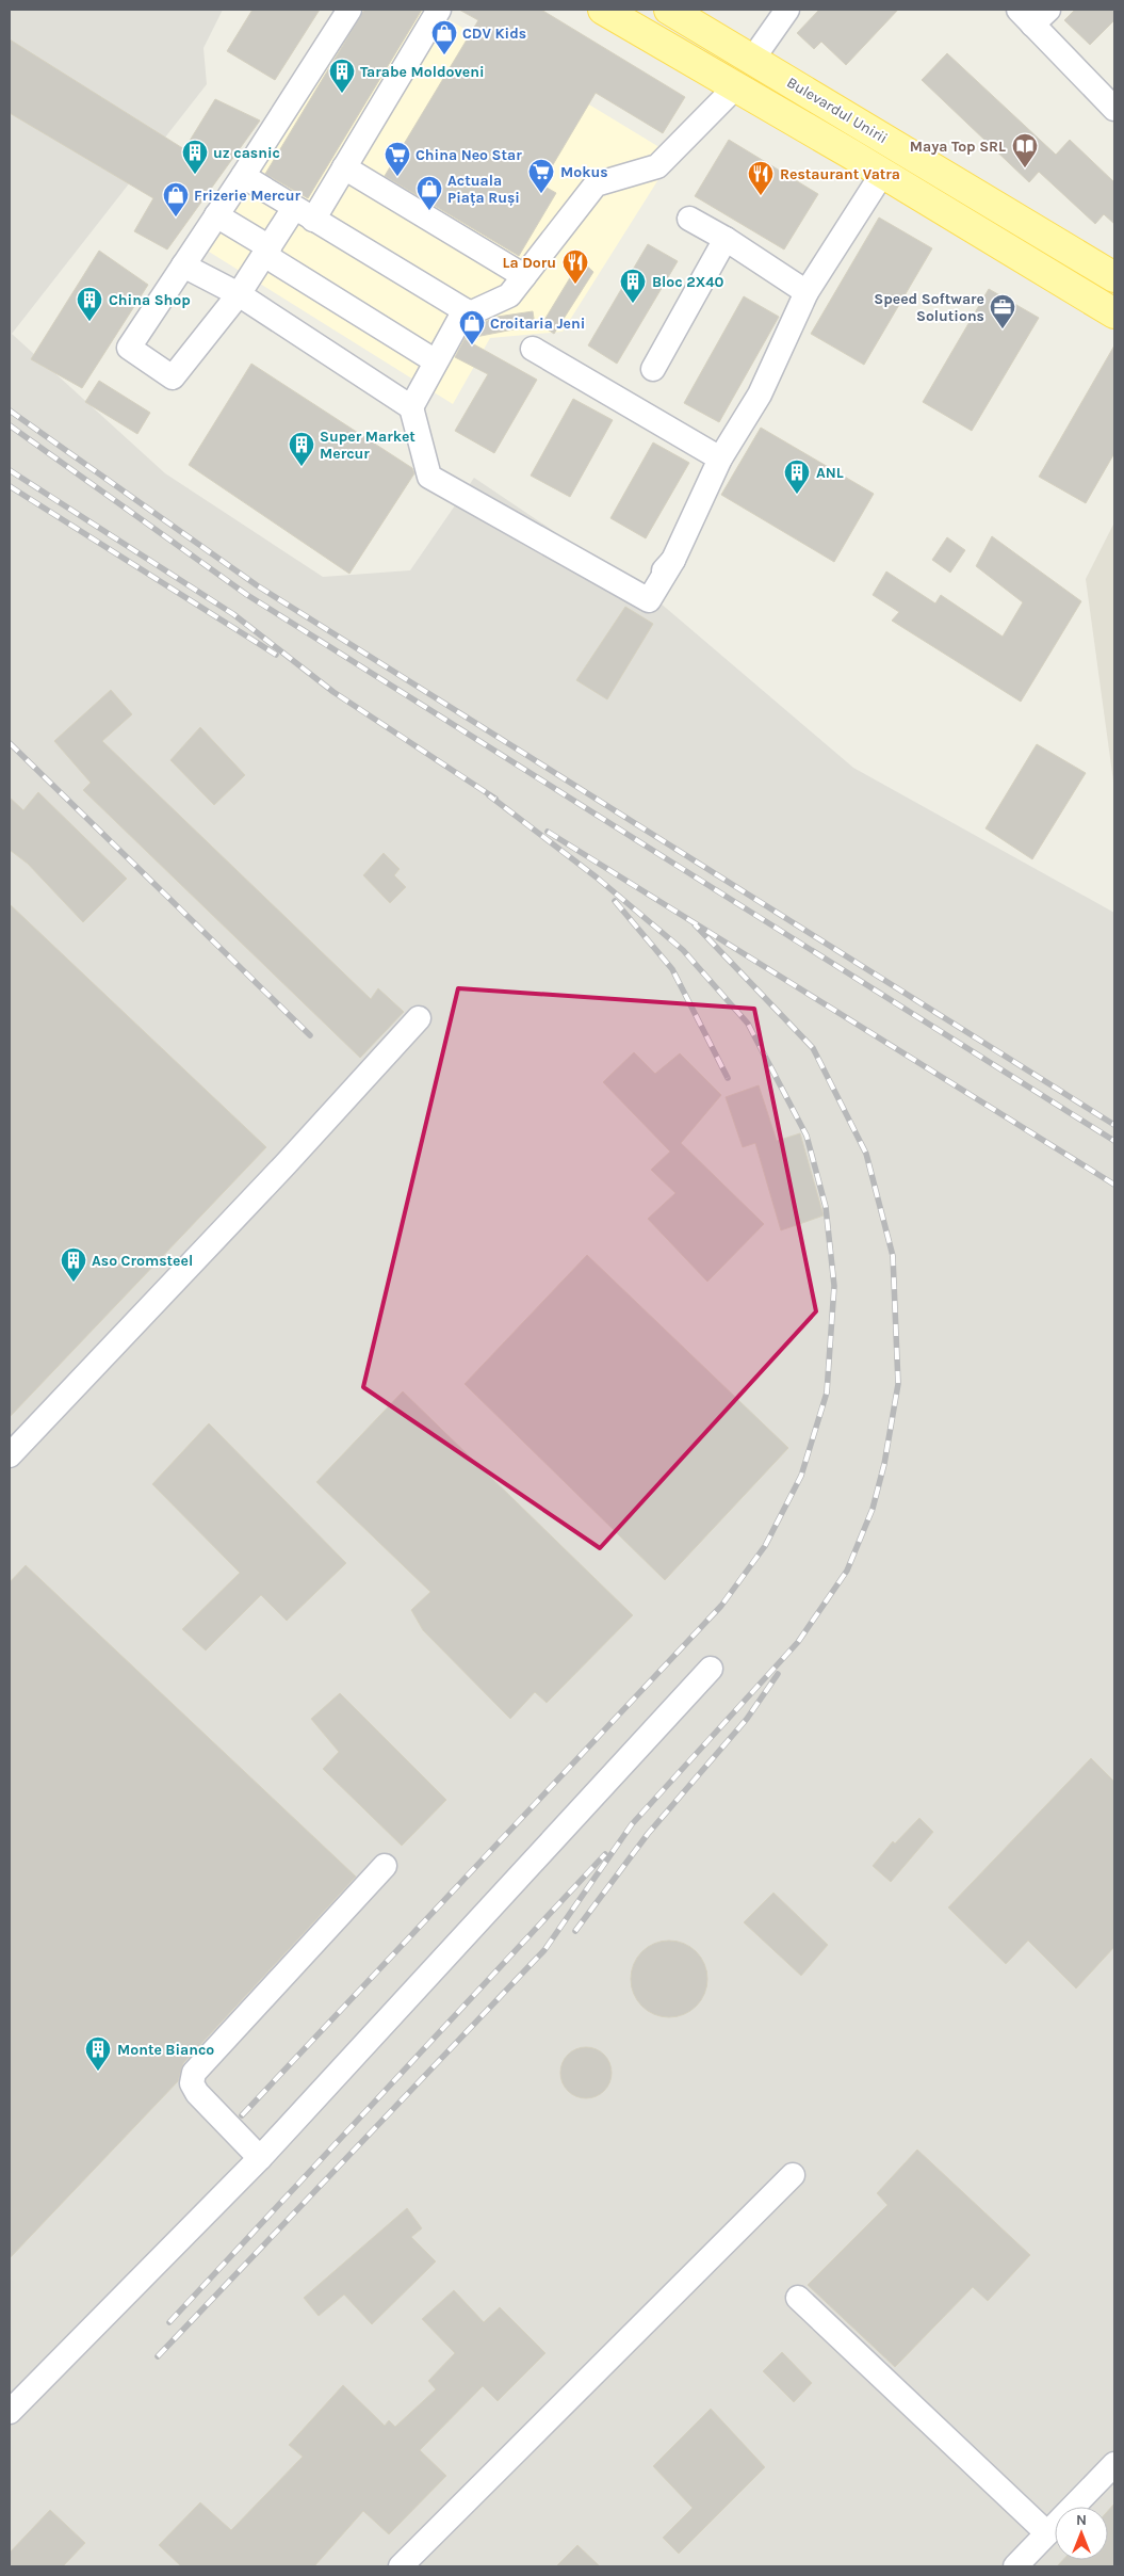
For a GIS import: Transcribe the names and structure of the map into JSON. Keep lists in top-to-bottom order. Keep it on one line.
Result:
{"streets":{"main road":["Bulevardul Unirii"]},"places":{"shop":["CDV Kids","Actuala Piața Ruși","Frizerie Mercur","Croitaria Jeni"],"building":["Tarabe Moldoveni","uz casnic","Bloc 2X40","China Shop","Super Market Mercur","ANL","Aso Cromsteel","Monte Bianco"],"library":["Maya Top SRL"],"supermarket":["China Neo Star","Mokus"],"restaurant":["Restaurant Vatra","La Doru"],"office":["Speed Software Solutions"]},"north":"top"}
